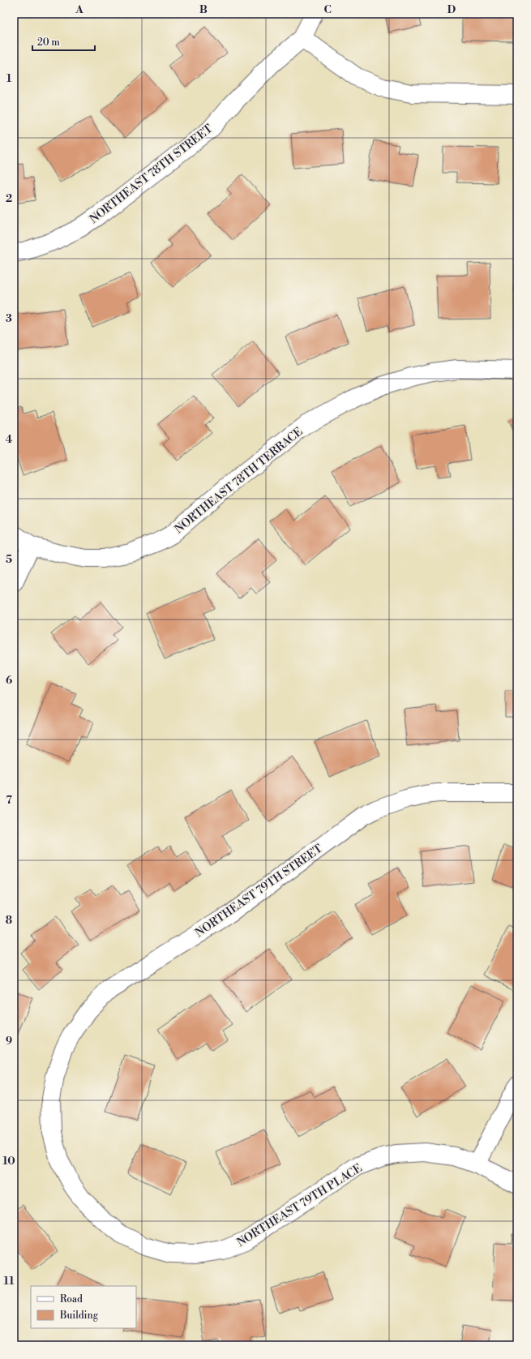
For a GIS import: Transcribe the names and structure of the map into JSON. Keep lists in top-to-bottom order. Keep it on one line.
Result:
{"streets":{"street":["NORTHEAST 78TH STREET","NORTHEAST 78TH TERRACE","NORTHEAST 79TH STREET","NORTHEAST 79TH PLACE"]},"crossings":[["NORTHEAST 79TH STREET","NORTHEAST 79TH PLACE"]],"legend":["Road","Building"],"scale_bar":"20 m","grid":{"columns":["A","B","C","D"],"rows":["1","2","3","4","5","6","7","8","9","10","11"]}}
